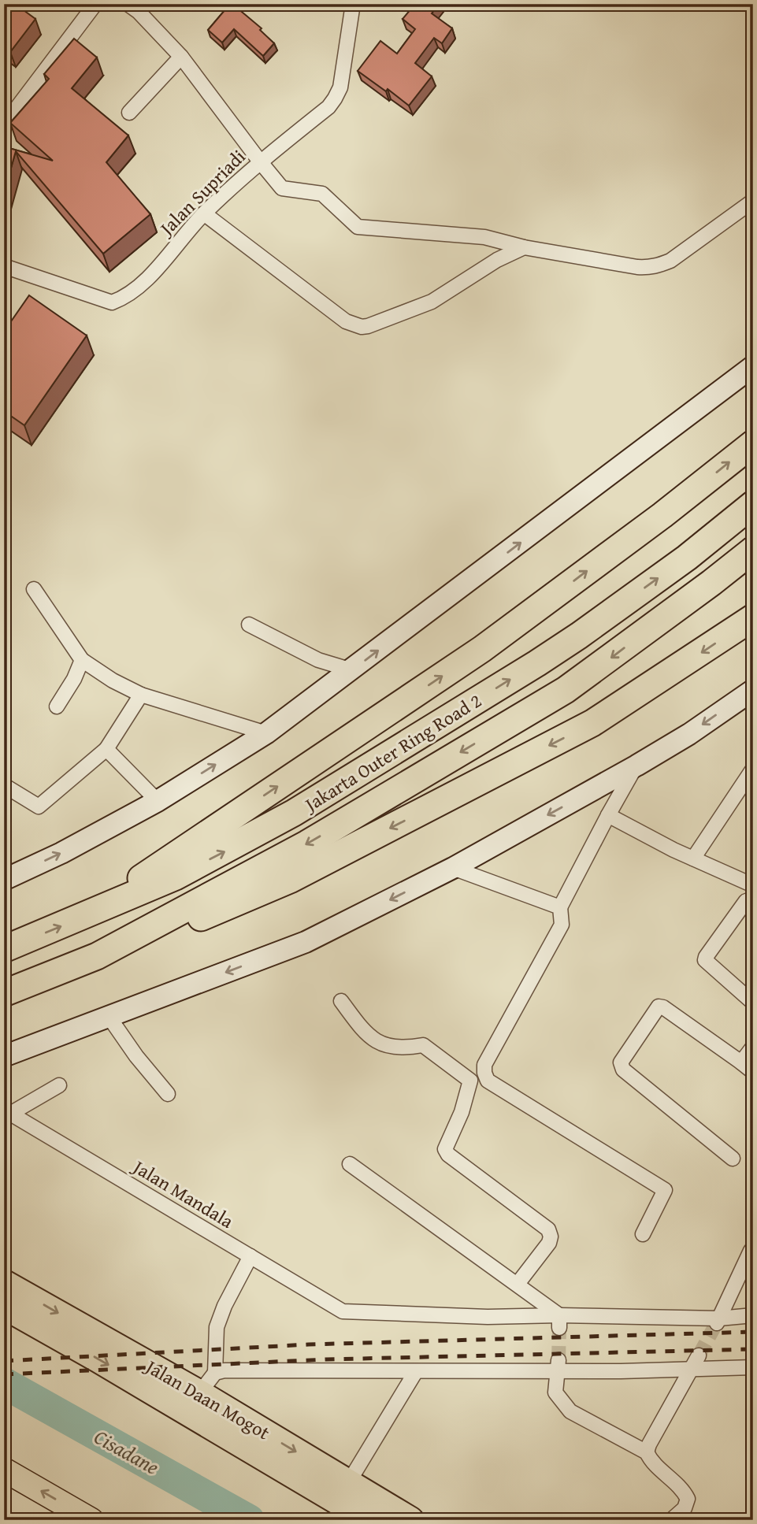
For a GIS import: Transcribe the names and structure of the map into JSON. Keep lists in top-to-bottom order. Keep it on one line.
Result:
{"streets":{"highway":["Jakarta Outer Ring Road 2","Jalan Daan Mogot"],"street":["Jalan Supriadi","Jalan Mandala"]},"one_way":["Jalan Daan Mogot"],"water":["Cisadane"]}
